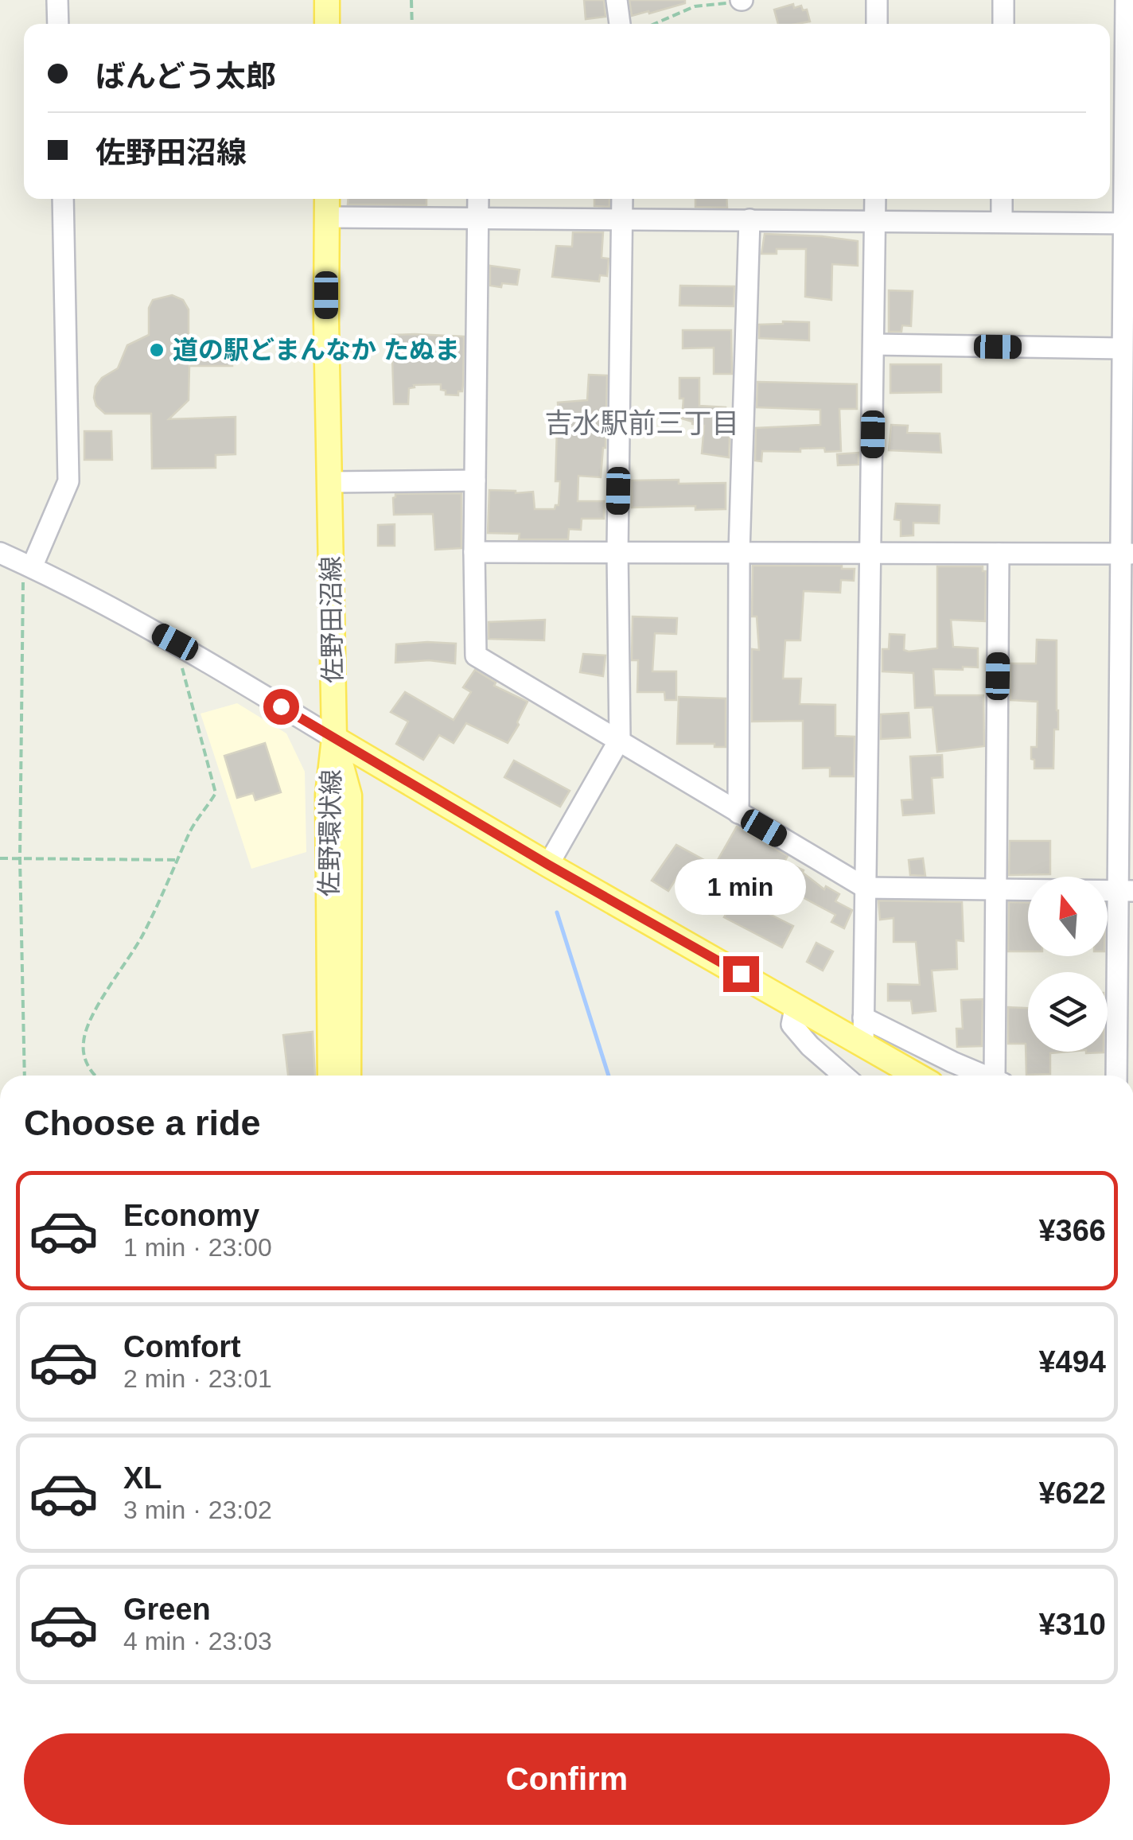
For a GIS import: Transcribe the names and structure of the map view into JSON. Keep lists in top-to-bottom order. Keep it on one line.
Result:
{"streets":{"main road":["佐野田沼線","佐野環状線"]},"crossings":[["佐野田沼線","佐野環状線"]],"districts":["吉水駅前三丁目"],"places":["道の駅どまんなか たぬま"],"north":"top","page":{"banner":["ばんどう太郎","佐野田沼線"],"bubble":"1 min","heading":"Choose a ride","list":[{"name":"Economy","note":"1 min · 23:00","value":"¥366"},{"name":"Comfort","note":"2 min · 23:01","value":"¥494"},{"name":"XL","note":"3 min · 23:02","value":"¥622"},{"name":"Green","note":"4 min · 23:03","value":"¥310"}],"buttons":"Confirm"}}
